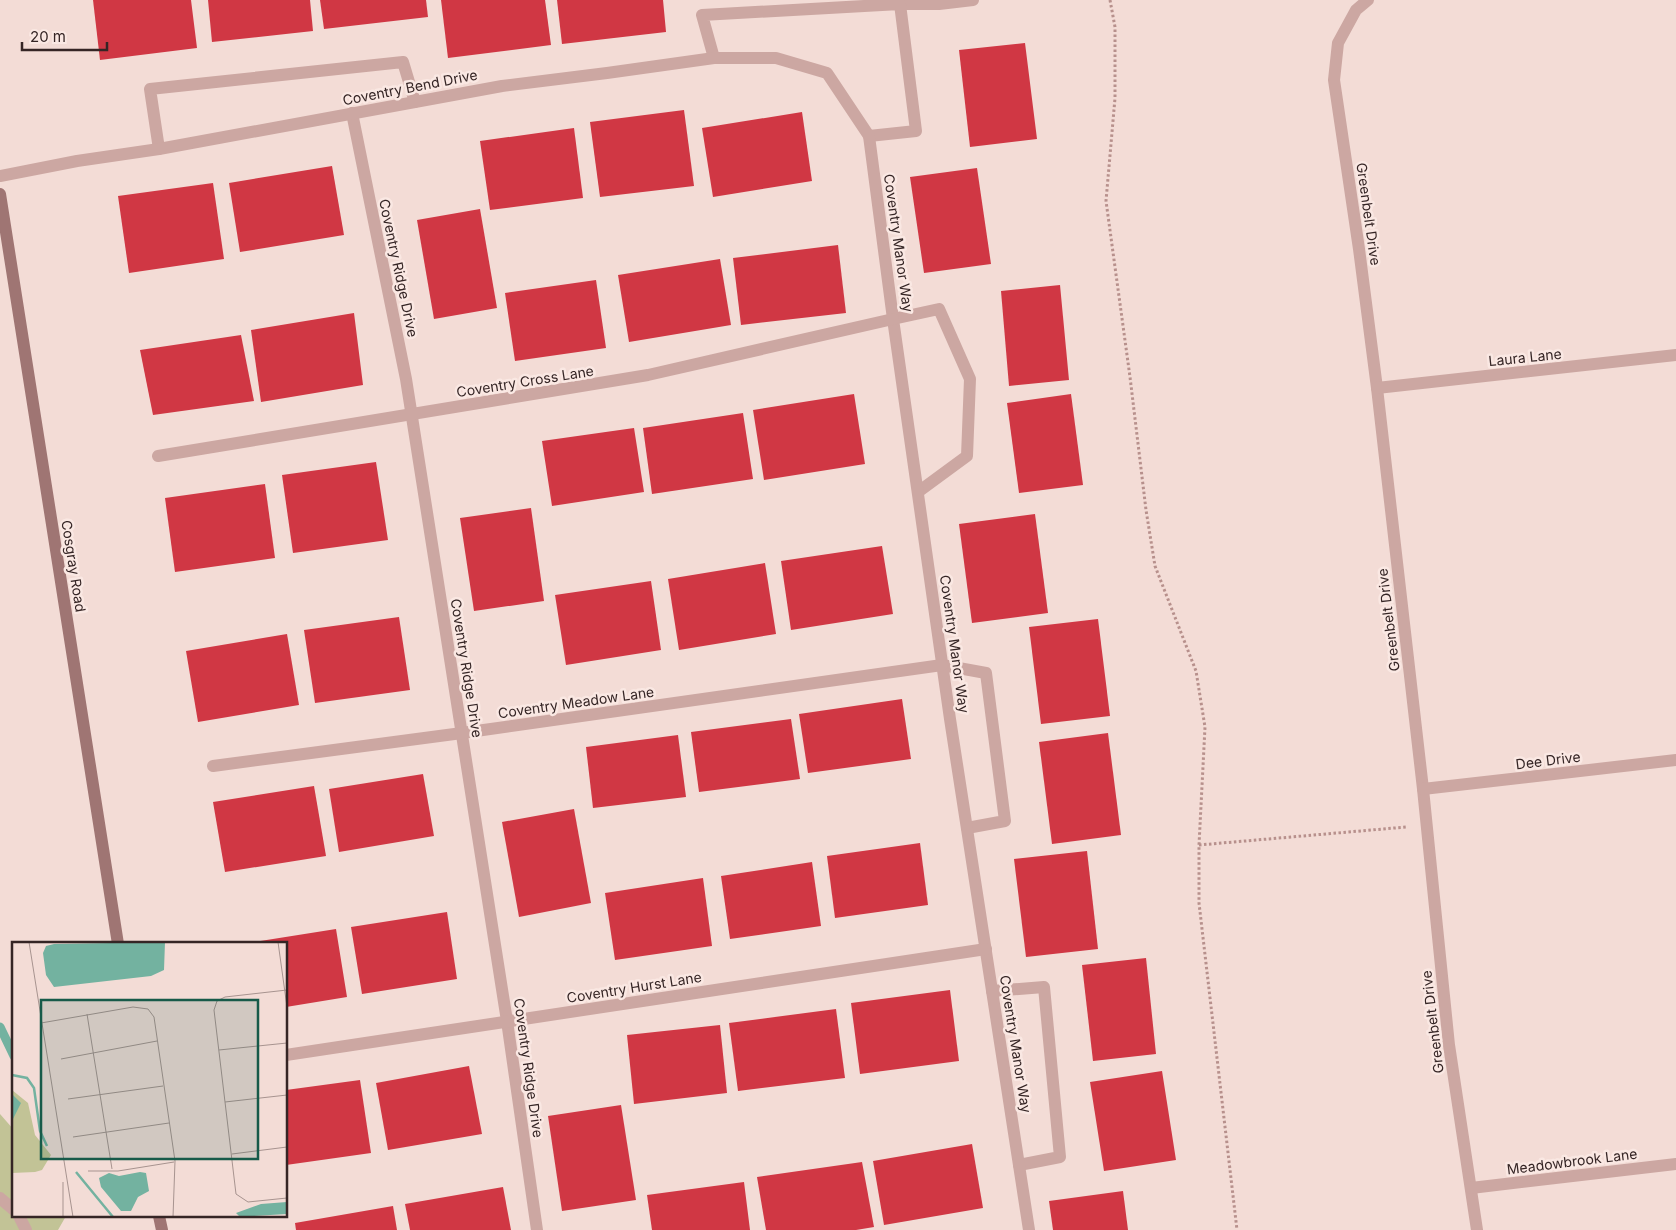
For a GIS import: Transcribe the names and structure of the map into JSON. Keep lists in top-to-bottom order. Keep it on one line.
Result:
{"streets":{"main road":["Cosgray Road"],"street":["Coventry Bend Drive","Greenbelt Drive","Coventry Manor Way","Coventry Ridge Drive","Laura Lane","Coventry Cross Lane","Coventry Meadow Lane","Dee Drive","Coventry Hurst Lane","Meadowbrook Lane"]},"crossings":[["Coventry Bend Drive","Coventry Manor Way"],["Coventry Bend Drive","Coventry Ridge Drive"],["Greenbelt Drive","Laura Lane"],["Greenbelt Drive","Dee Drive"],["Greenbelt Drive","Meadowbrook Lane"],["Coventry Manor Way","Coventry Cross Lane"],["Coventry Manor Way","Coventry Meadow Lane"],["Coventry Manor Way","Coventry Hurst Lane"],["Coventry Ridge Drive","Coventry Cross Lane"],["Coventry Ridge Drive","Coventry Meadow Lane"],["Coventry Ridge Drive","Coventry Hurst Lane"]],"scale_bar":"20 m"}
